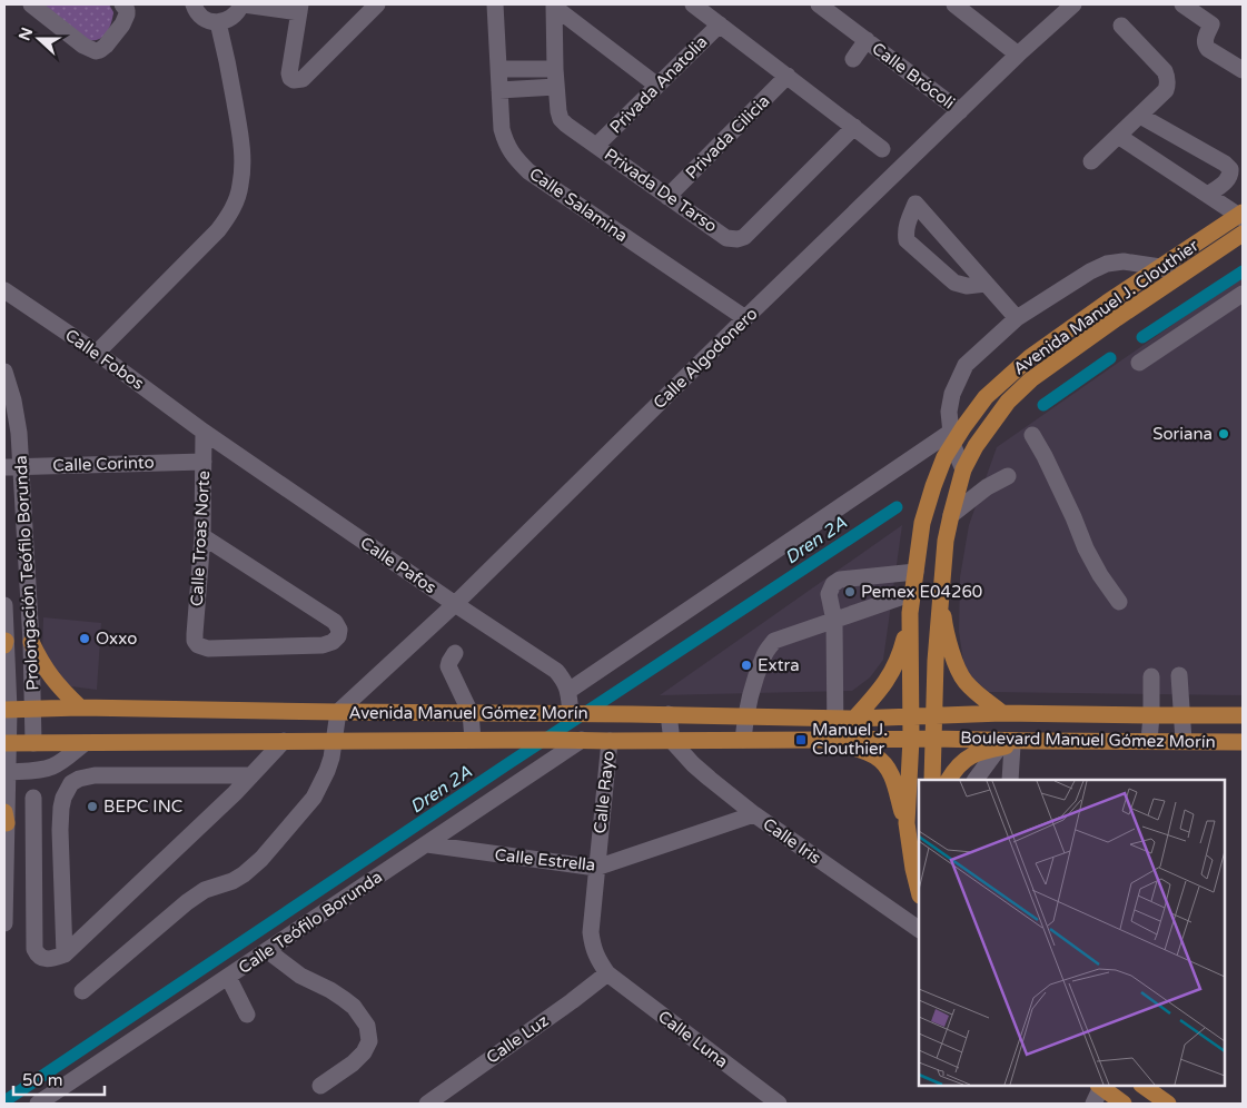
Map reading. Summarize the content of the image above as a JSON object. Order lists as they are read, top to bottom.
{
  "streets": {
    "main road": ["Avenida Manuel J. Clouthier", "Avenida Manuel Gómez Morín", "Boulevard Manuel Gómez Morín"],
    "street": [
      "Calle Brócoli",
      "Privada Anatolia",
      "Privada Cilicia",
      "Privada De Tarso",
      "Calle Salamina",
      "Calle Algodonero",
      "Calle Fobos",
      "Calle Corinto",
      "Calle Troas Norte",
      "Calle Pafos",
      "Prolongación Teófilo Borunda",
      "Calle Rayo",
      "Calle Iris",
      "Calle Estrella",
      "Calle Teófilo Borunda",
      "Calle Luz",
      "Calle Luna"
    ]
  },
  "crossings": [
    ["Calle Brócoli", "Calle Algodonero"],
    ["Privada Anatolia", "Privada De Tarso"],
    ["Privada Cilicia", "Privada De Tarso"],
    ["Calle Salamina", "Calle Algodonero"],
    ["Avenida Manuel J. Clouthier", "Avenida Manuel Gómez Morín"],
    ["Avenida Manuel J. Clouthier", "Boulevard Manuel Gómez Morín"],
    ["Calle Algodonero", "Calle Pafos"],
    ["Calle Algodonero", "Avenida Manuel Gómez Morín"],
    ["Calle Fobos", "Calle Troas Norte"],
    ["Calle Fobos", "Calle Pafos"],
    ["Calle Corinto", "Calle Troas Norte"],
    ["Calle Corinto", "Prolongación Teófilo Borunda"],
    ["Calle Troas Norte", "Calle Pafos"],
    ["Calle Pafos", "Avenida Manuel Gómez Morín"],
    ["Prolongación Teófilo Borunda", "Avenida Manuel Gómez Morín"],
    ["Avenida Manuel Gómez Morín", "Boulevard Manuel Gómez Morín"],
    ["Avenida Manuel Gómez Morín", "Calle Rayo"],
    ["Avenida Manuel Gómez Morín", "Calle Iris"],
    ["Avenida Manuel Gómez Morín", "Calle Teófilo Borunda"],
    ["Calle Rayo", "Calle Estrella"],
    ["Calle Rayo", "Calle Luz"],
    ["Calle Rayo", "Calle Luna"],
    ["Calle Iris", "Calle Estrella"],
    ["Calle Estrella", "Calle Teófilo Borunda"],
    ["Calle Luz", "Calle Luna"]
  ],
  "water": ["Dren 2A"],
  "places": {
    "other": [
      "Soriana",
      "Pemex E04260",
      "Oxxo",
      "Extra",
      "BEPC INC"
    ],
    "transit": ["Manuel J. Clouthier"]
  },
  "scale_bar": "50 m",
  "north": "left"
}
